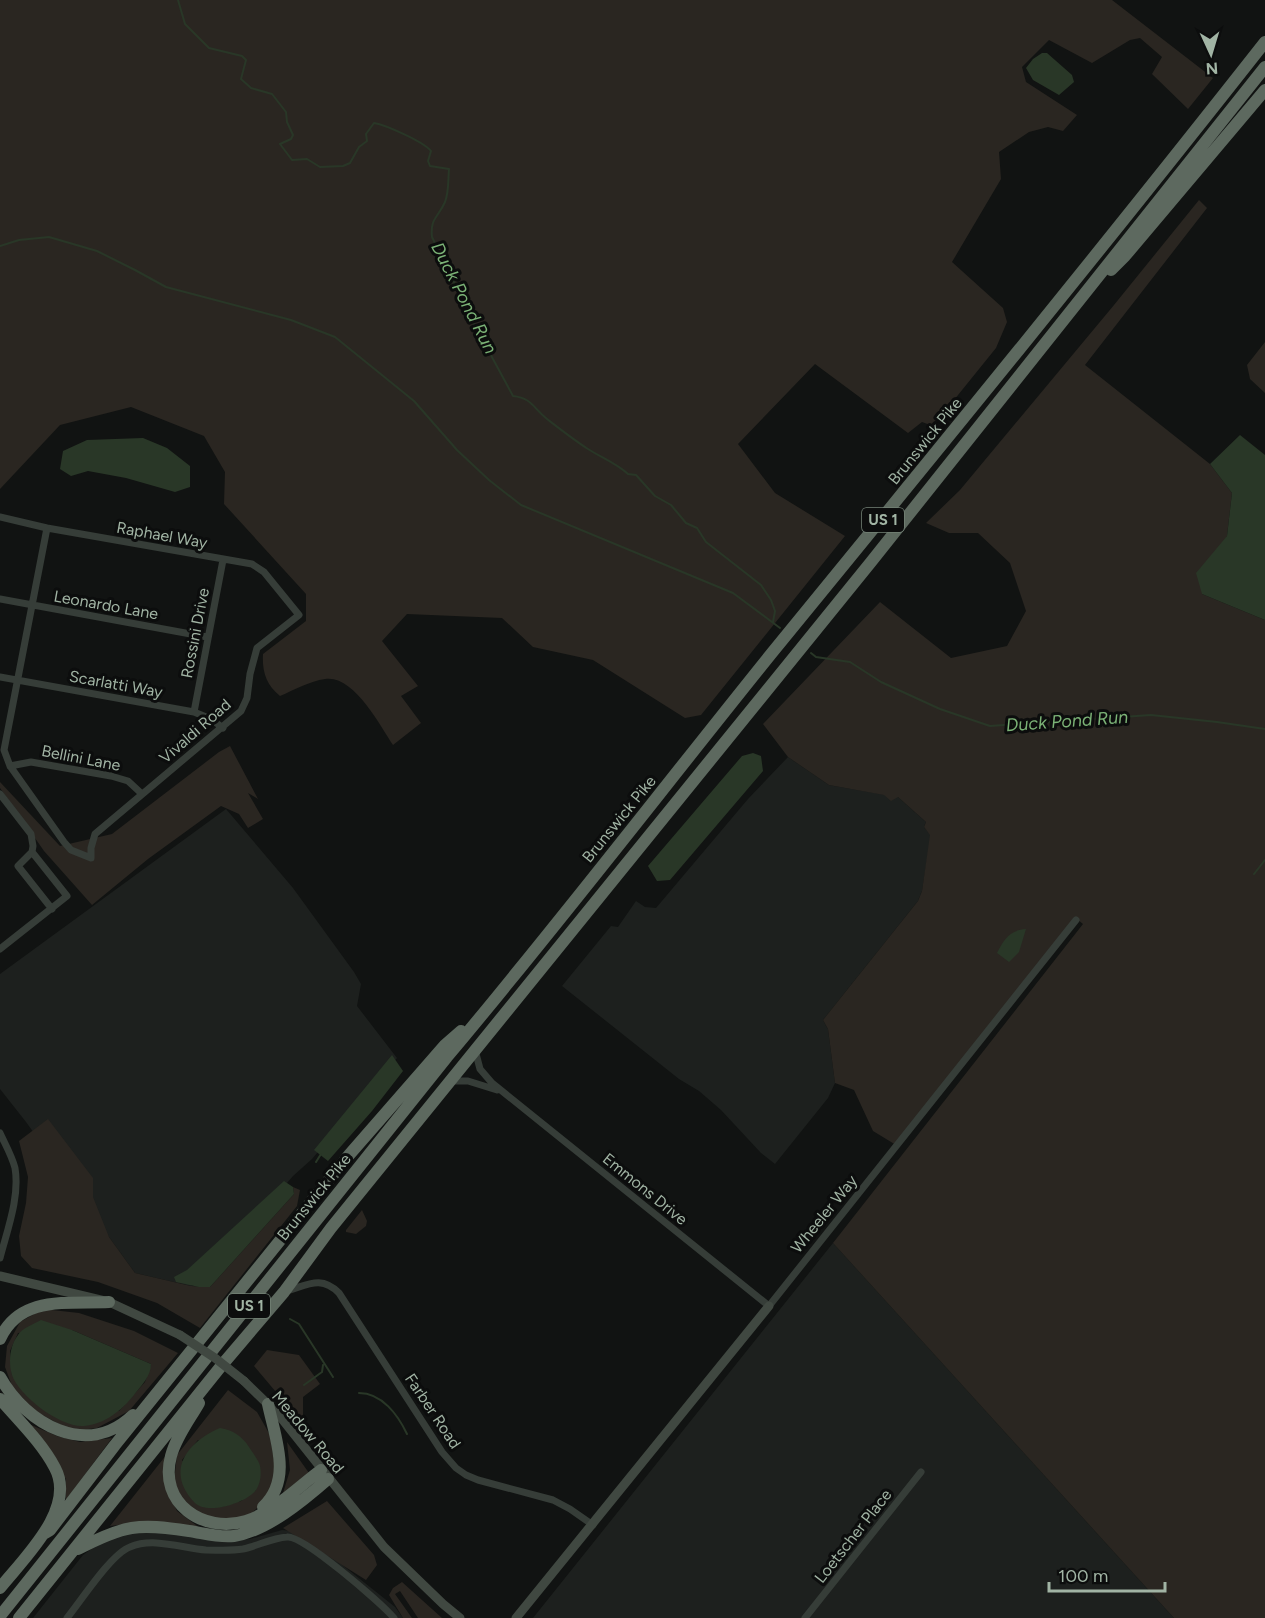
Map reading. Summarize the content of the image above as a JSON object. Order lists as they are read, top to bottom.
{
  "streets": {
    "highway": ["Brunswick Pike", "US 1"],
    "street": [
      "Raphael Way",
      "Leonardo Lane",
      "Rossini Drive",
      "Scarlatti Way",
      "Vivaldi Road",
      "Bellini Lane",
      "Emmons Drive",
      "Wheeler Way",
      "Farber Road",
      "Meadow Road",
      "Loetscher Place"
    ]
  },
  "crossings": [
    ["Brunswick Pike", "Emmons Drive"],
    ["Brunswick Pike", "Farber Road"],
    ["Raphael Way", "Rossini Drive"],
    ["Raphael Way", "Vivaldi Road"],
    ["Leonardo Lane", "Rossini Drive"],
    ["Rossini Drive", "Scarlatti Way"],
    ["Scarlatti Way", "Vivaldi Road"],
    ["Vivaldi Road", "Bellini Lane"],
    ["Emmons Drive", "Wheeler Way"],
    ["Wheeler Way", "Farber Road"]
  ],
  "water": ["Duck Pond Run"],
  "scale_bar": "100 m",
  "north": "bottom"
}
